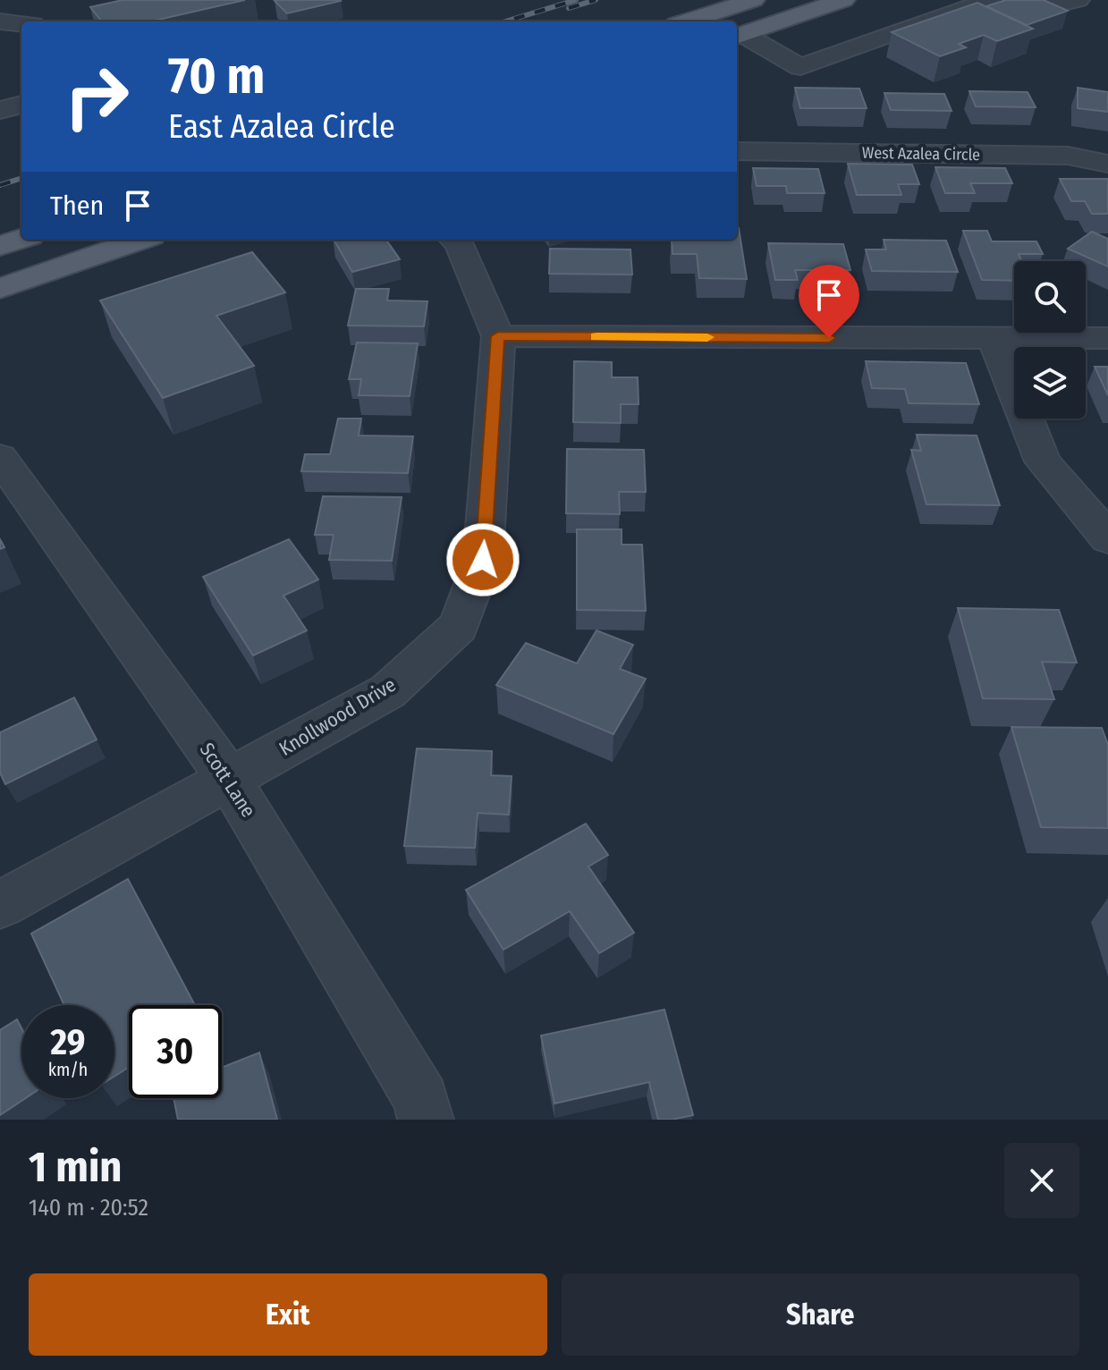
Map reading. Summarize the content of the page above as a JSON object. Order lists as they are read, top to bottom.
{
  "streets": {
    "street": ["West Azalea Circle", "Knollwood Drive", "Scott Lane"]
  },
  "crossings": [
    ["Knollwood Drive", "Scott Lane"]
  ],
  "page": {
    "turn": ["70 m", "East Azalea Circle"],
    "then": "Then",
    "speed": "29 km/h",
    "limit": "30",
    "heading": ["1 min", "140 m · 20:52"],
    "buttons": ["Exit", "Share"]
  }
}
